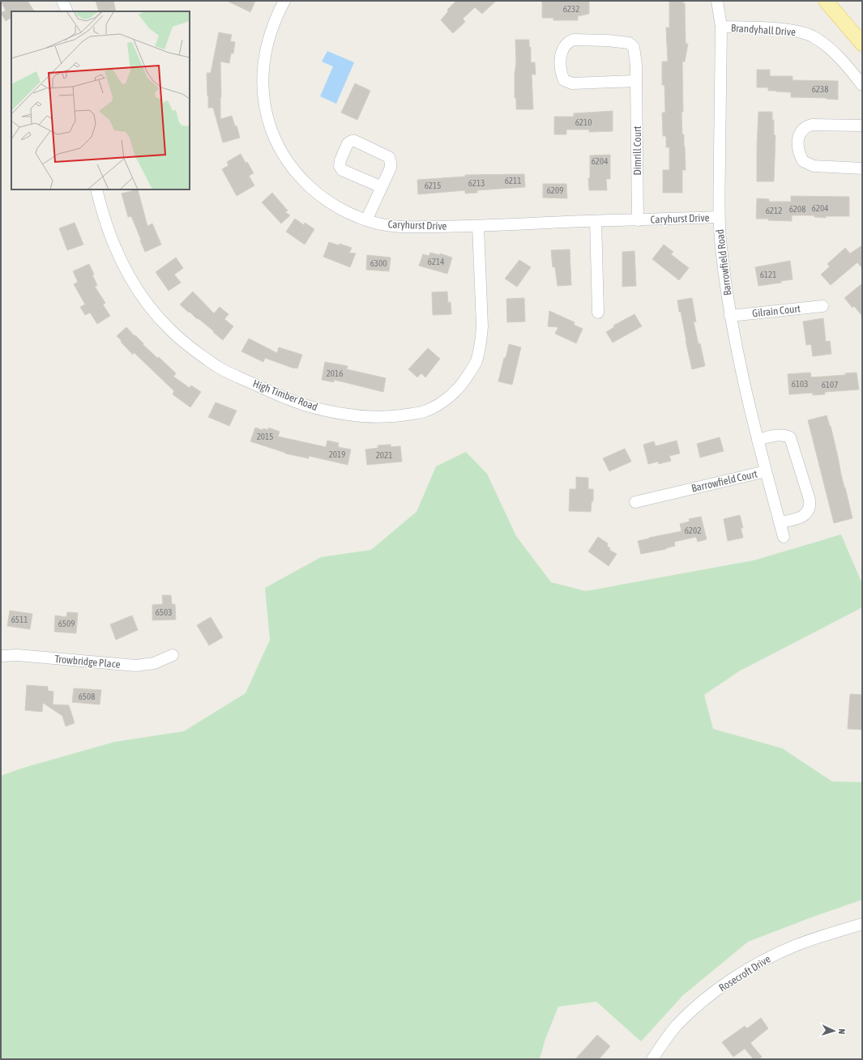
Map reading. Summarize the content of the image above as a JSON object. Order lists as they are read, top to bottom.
{
  "streets": {
    "street": [
      "Brandyhall Drive",
      "Dimrill Court",
      "Caryhurst Drive",
      "Barrowfield Road",
      "Gilrain Court",
      "High Timber Road",
      "Barrowfield Court",
      "Trowbridge Place",
      "Rosecroft Drive"
    ]
  },
  "crossings": [
    ["Brandyhall Drive", "Barrowfield Road"],
    ["Dimrill Court", "Caryhurst Drive"],
    ["Caryhurst Drive", "Barrowfield Road"],
    ["Caryhurst Drive", "High Timber Road"],
    ["Barrowfield Road", "Gilrain Court"],
    ["Barrowfield Road", "Barrowfield Court"]
  ],
  "house_numbers": [
    "6232",
    "6238",
    "6210",
    "6204",
    "6211",
    "6213",
    "6215",
    "6209",
    "6204",
    "6208",
    "6212",
    "6214",
    "6300",
    "6121",
    "2016",
    "6103",
    "6107",
    "2015",
    "2019",
    "2021",
    "6202",
    "6503",
    "6511",
    "6509",
    "6508"
  ],
  "north": "right"
}
